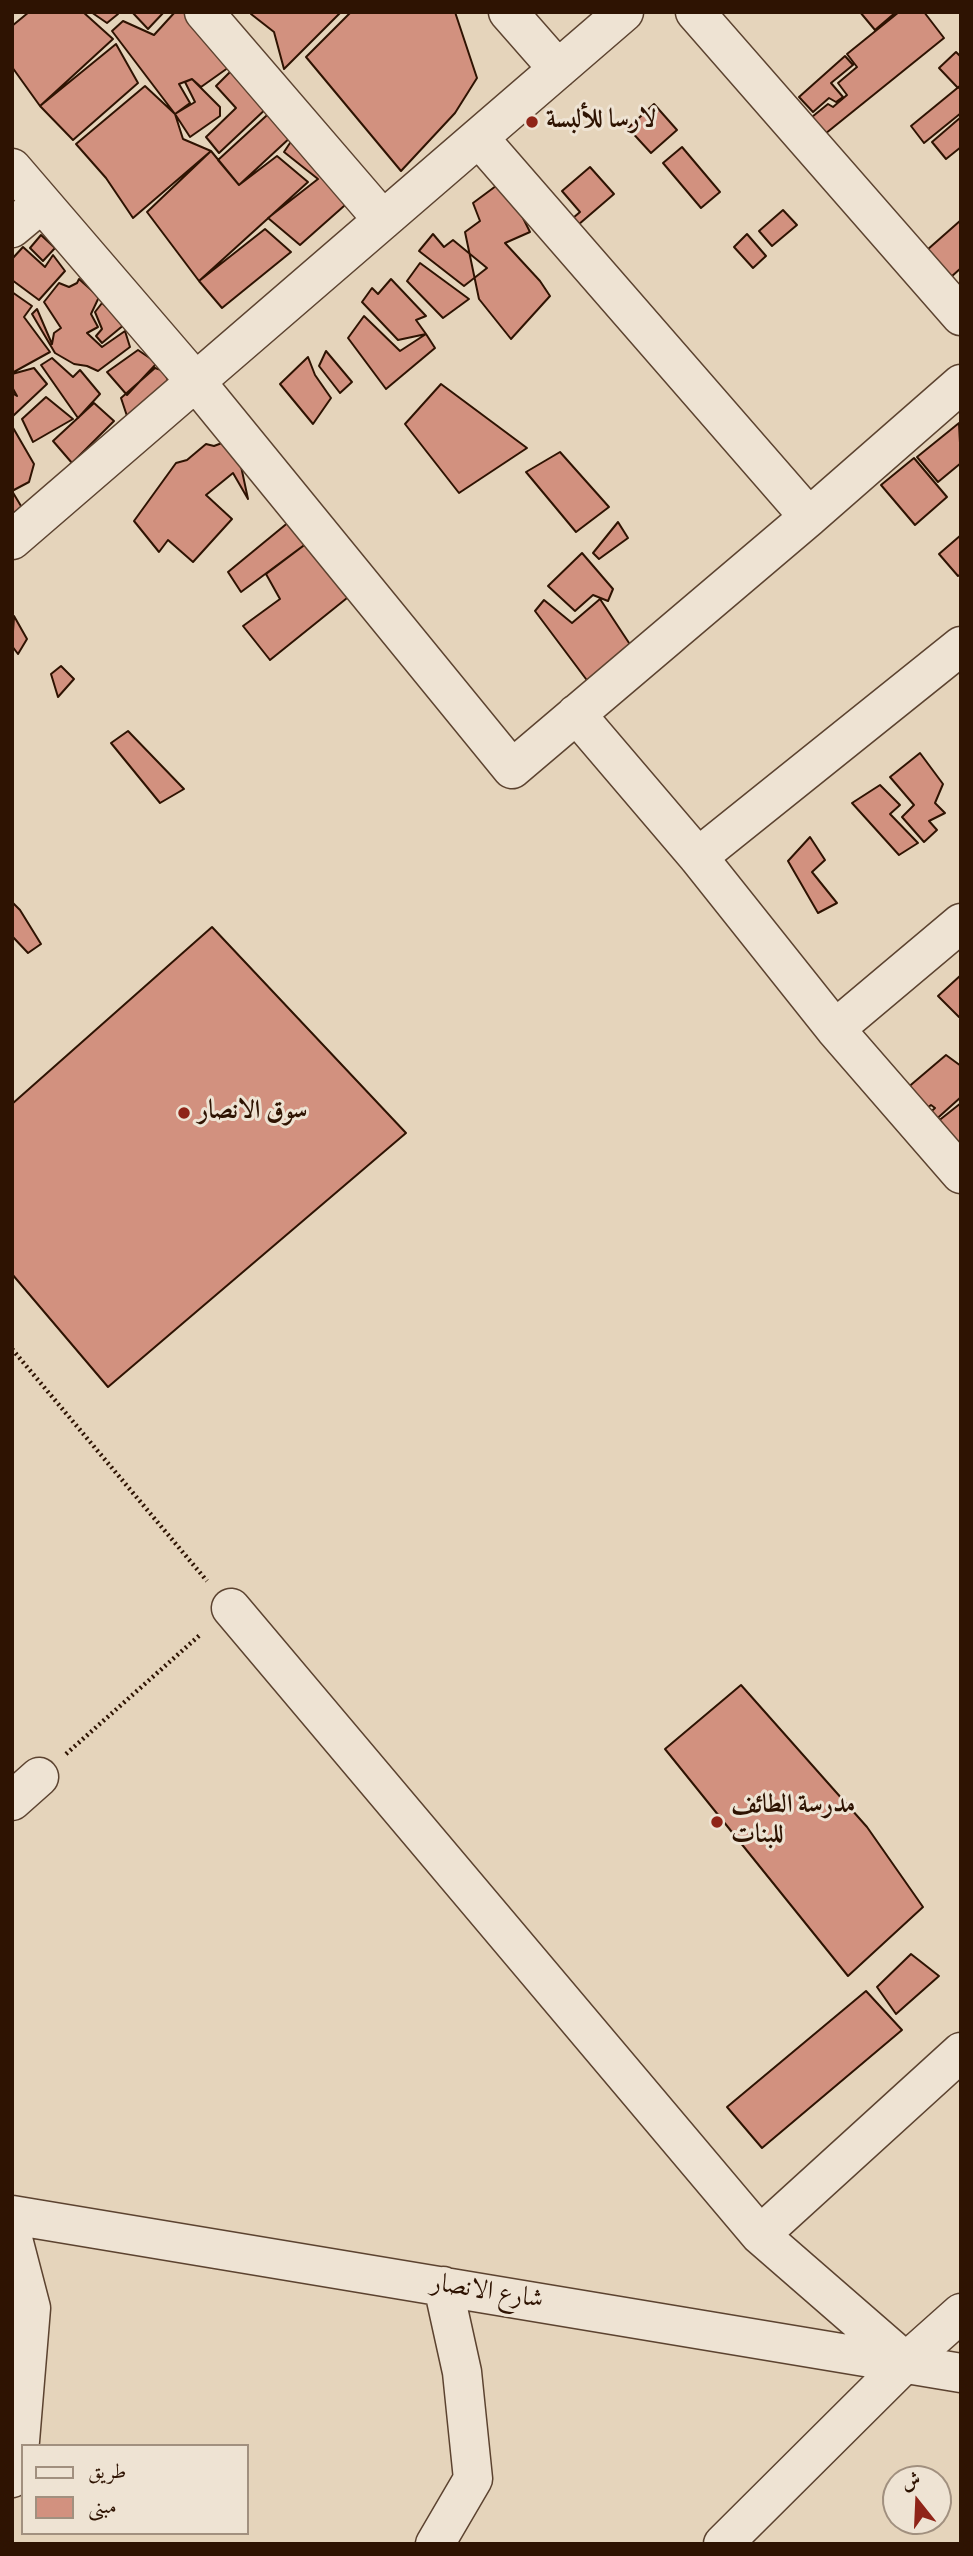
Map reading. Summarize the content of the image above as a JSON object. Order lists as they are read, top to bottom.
{
  "streets": {
    "street": ["شارع الانصار"]
  },
  "places": ["لارسا للألبسة", "سوق الانصار", "مدرسة الطائف للبنات"],
  "legend": ["طريق", "مبنى"],
  "north": "top"
}
